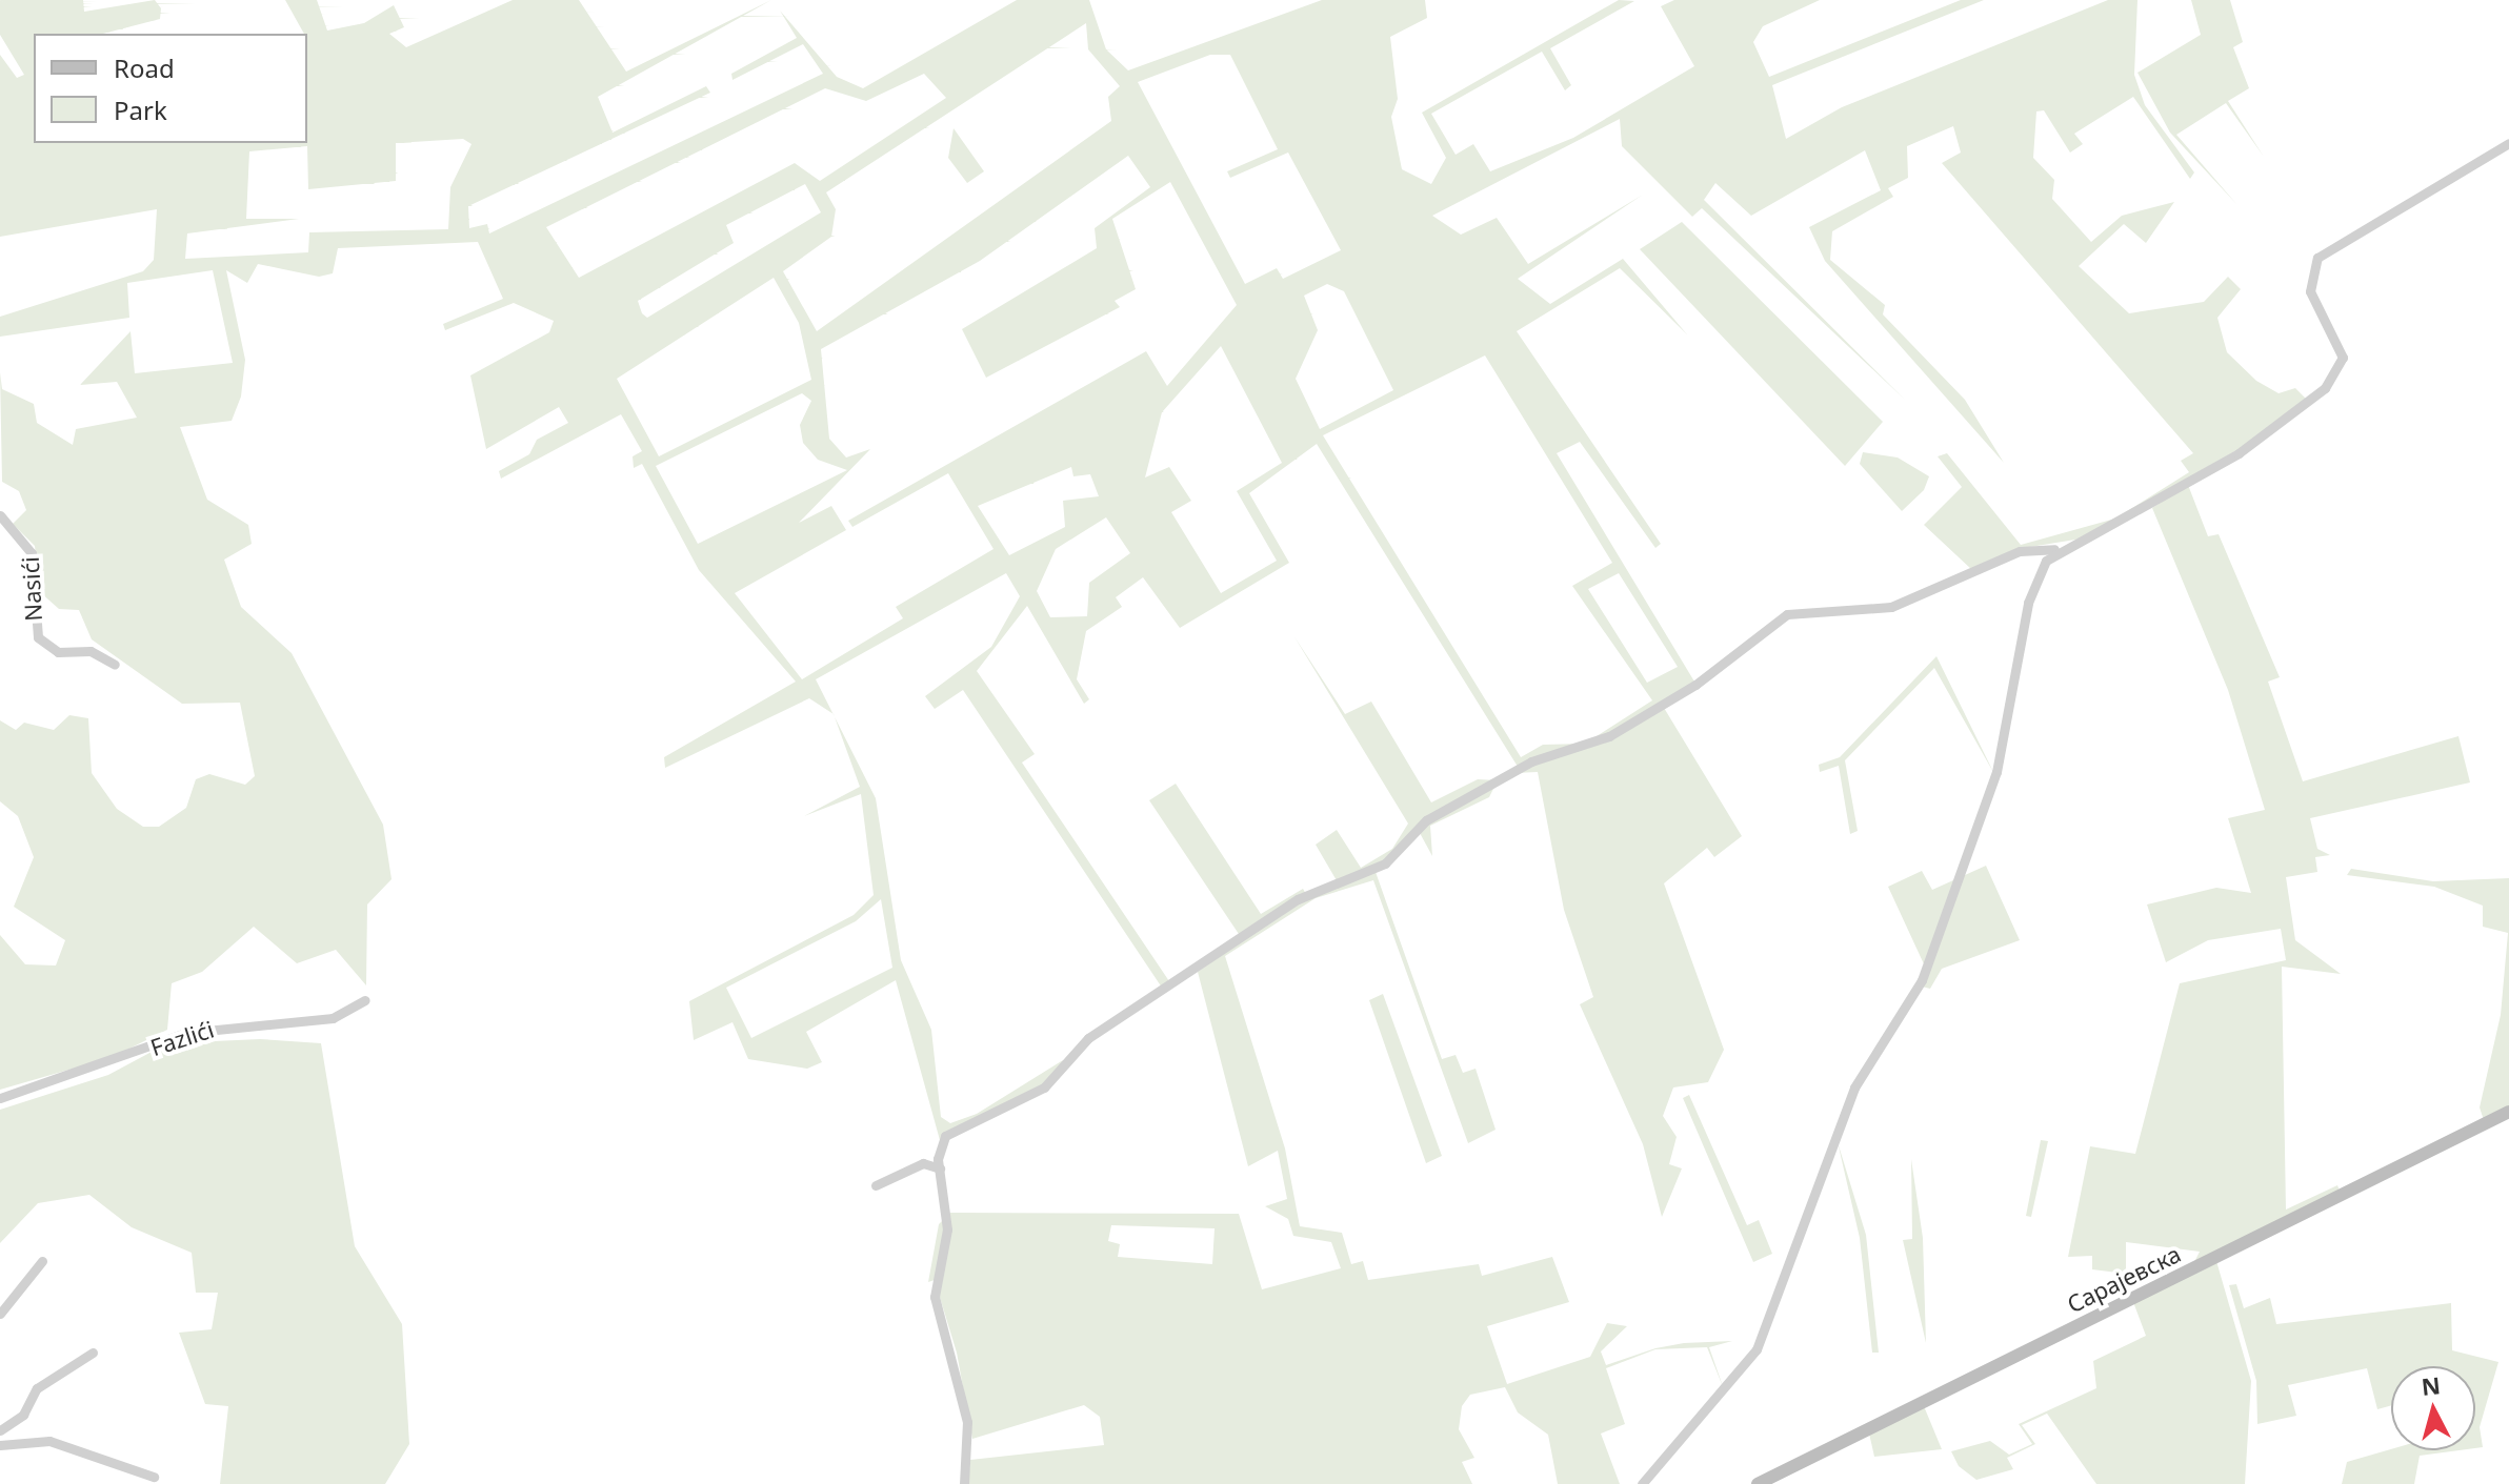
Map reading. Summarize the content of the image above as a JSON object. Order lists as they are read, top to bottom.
{
  "streets": {
    "main road": ["Сарајевска"],
    "street": ["Nasići", "Fazlići"]
  },
  "legend": ["Road", "Park"],
  "north": "top"
}
